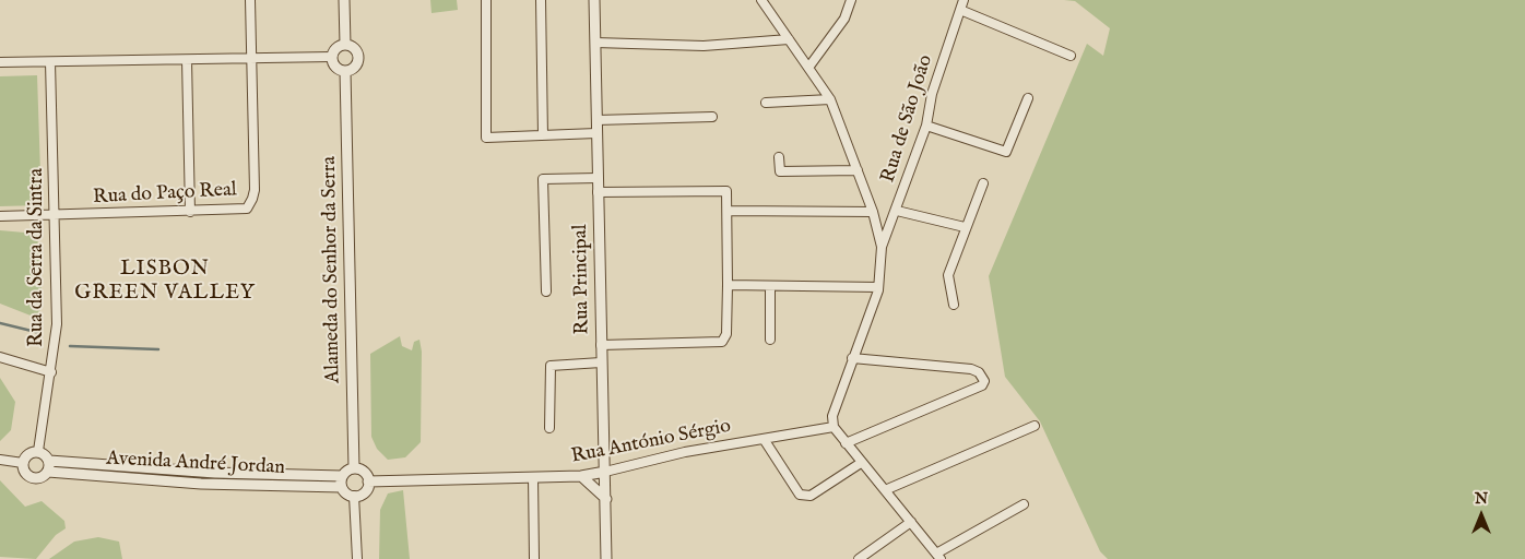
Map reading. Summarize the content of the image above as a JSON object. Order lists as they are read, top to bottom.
{
  "streets": {
    "street": [
      "Rua de São João",
      "Rua do Paço Real",
      "Rua da Serra da Sintra",
      "Alameda do Senhor da Serra",
      "Rua Principal",
      "Rua António Sérgio",
      "Avenida André Jordan"
    ]
  },
  "crossings": [
    ["Rua do Paço Real", "Rua da Serra da Sintra"],
    ["Rua da Serra da Sintra", "Avenida André Jordan"],
    ["Alameda do Senhor da Serra", "Rua António Sérgio"],
    ["Alameda do Senhor da Serra", "Avenida André Jordan"],
    ["Rua Principal", "Rua António Sérgio"],
    ["Rua António Sérgio", "Avenida André Jordan"]
  ],
  "districts": ["LISBON GREEN VALLEY"],
  "north": "top"
}
